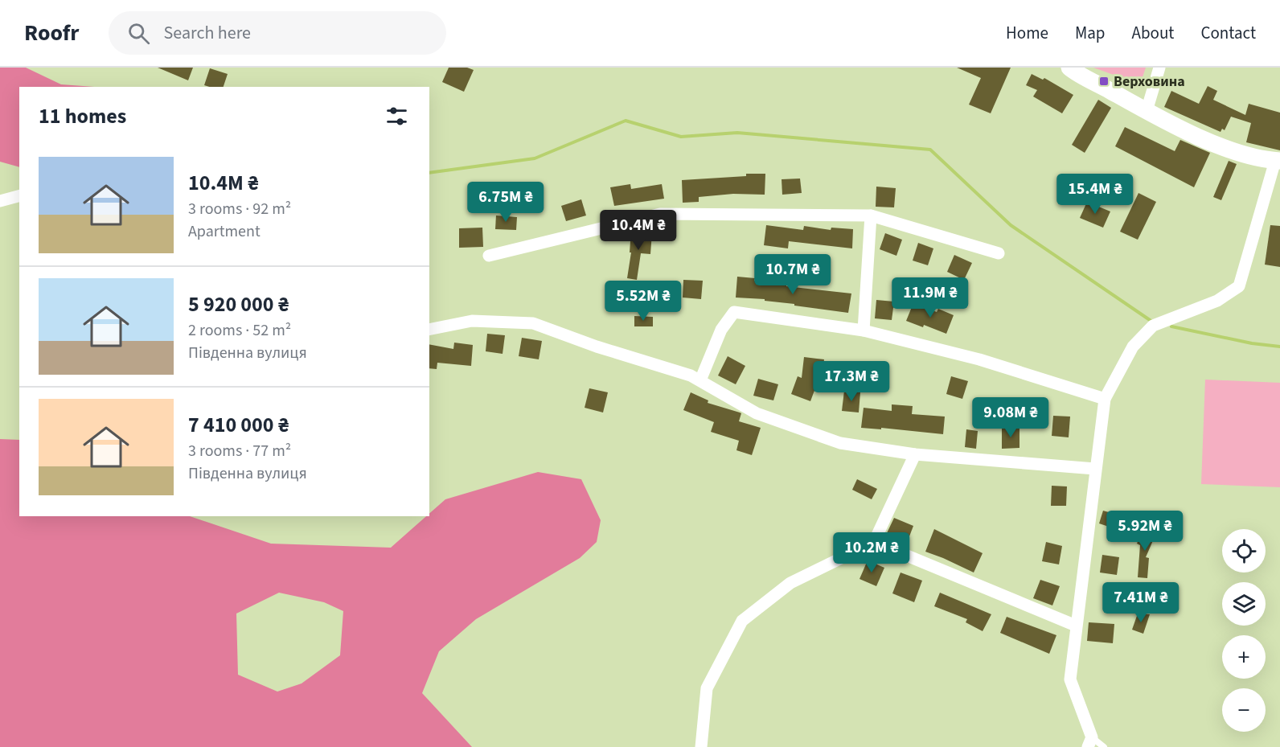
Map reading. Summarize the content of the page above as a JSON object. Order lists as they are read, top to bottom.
{
  "places": {
    "transit": ["Верховина"]
  },
  "page": {
    "header": "Roofr",
    "search": "Search here",
    "nav": [
      "Home",
      "Map",
      "About",
      "Contact"
    ],
    "heading": "11 homes",
    "list": [
      {
        "name": "10.4M ₴",
        "note": "3 rooms · 92 m² · Apartment"
      },
      {
        "name": "5 920 000 ₴",
        "note": "2 rooms · 52 m² · Південна вулиця"
      },
      {
        "name": "7 410 000 ₴",
        "note": "3 rooms · 77 m² · Південна вулиця"
      }
    ],
    "price": [
      "15.4M ₴",
      "6.75M ₴",
      "10.4M ₴",
      "10.7M ₴",
      "11.9M ₴",
      "5.52M ₴",
      "17.3M ₴",
      "9.08M ₴",
      "5.92M ₴",
      "10.2M ₴",
      "7.41M ₴"
    ],
    "map_buttons": ["+", "−"]
  }
}
